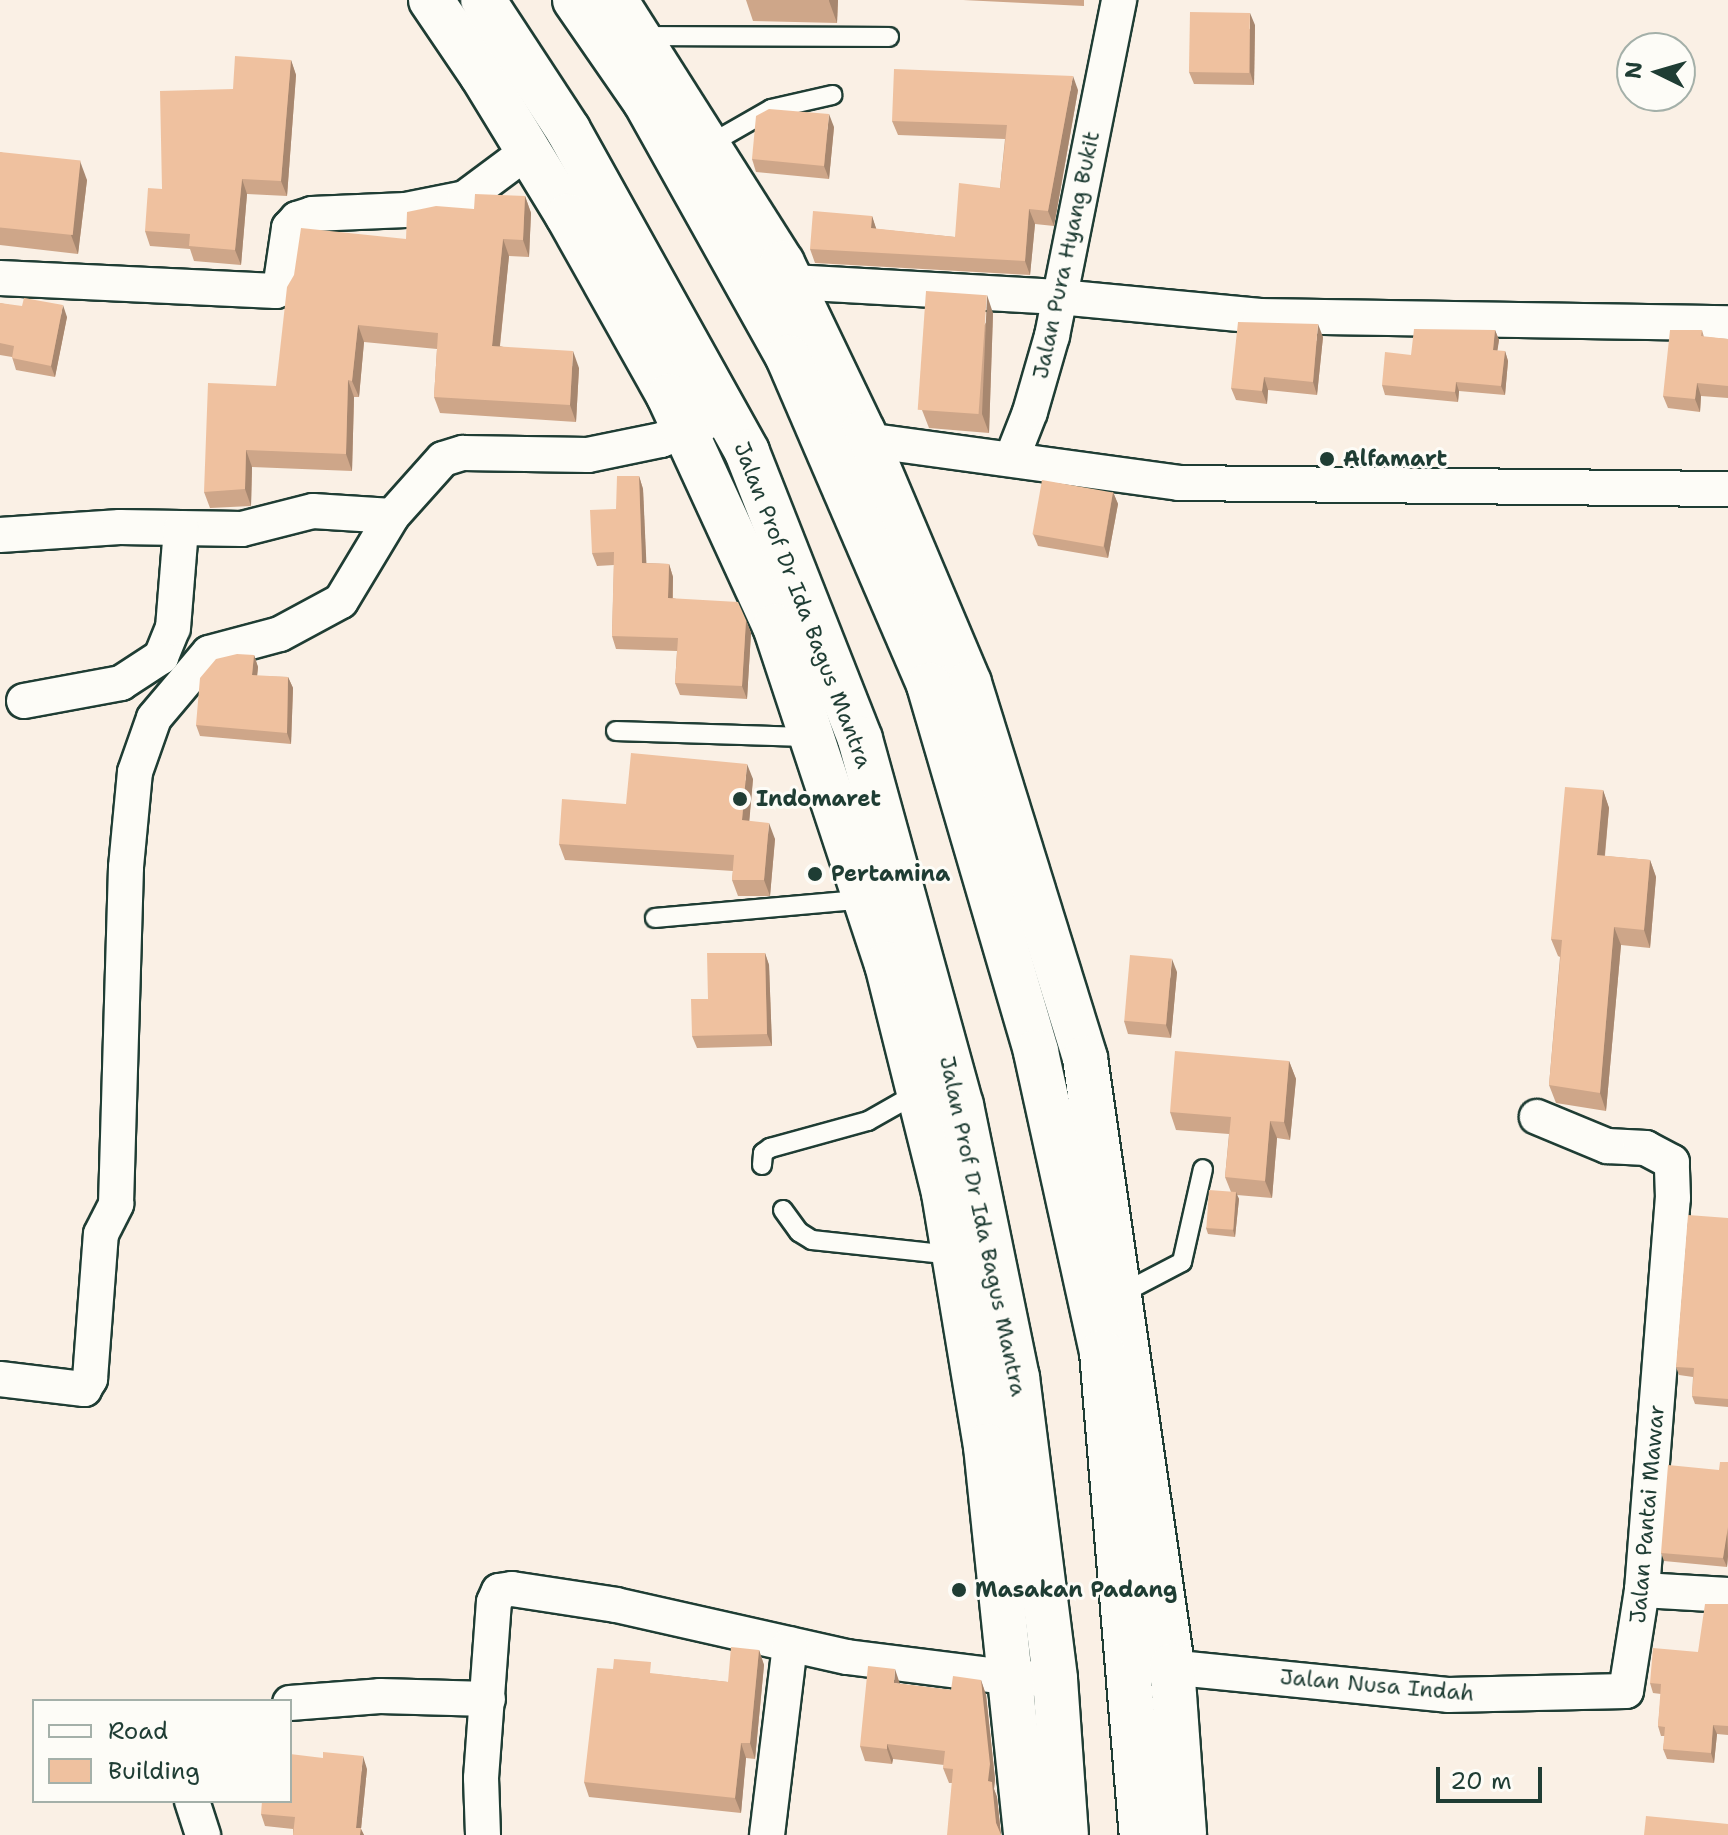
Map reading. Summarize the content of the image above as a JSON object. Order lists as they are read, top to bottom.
{
  "streets": {
    "main road": ["Jalan Prof Dr Ida Bagus Mantra"],
    "street": ["Jalan Pura Hyang Bukit", "Jalan Pantai Mawar", "Jalan Nusa Indah"]
  },
  "crossings": [
    ["Jalan Pantai Mawar", "Jalan Nusa Indah"]
  ],
  "places": [
    "Alfamart",
    "Indomaret",
    "Pertamina",
    "Masakan Padang"
  ],
  "legend": ["Road", "Building"],
  "scale_bar": "20 m",
  "north": "left"
}
